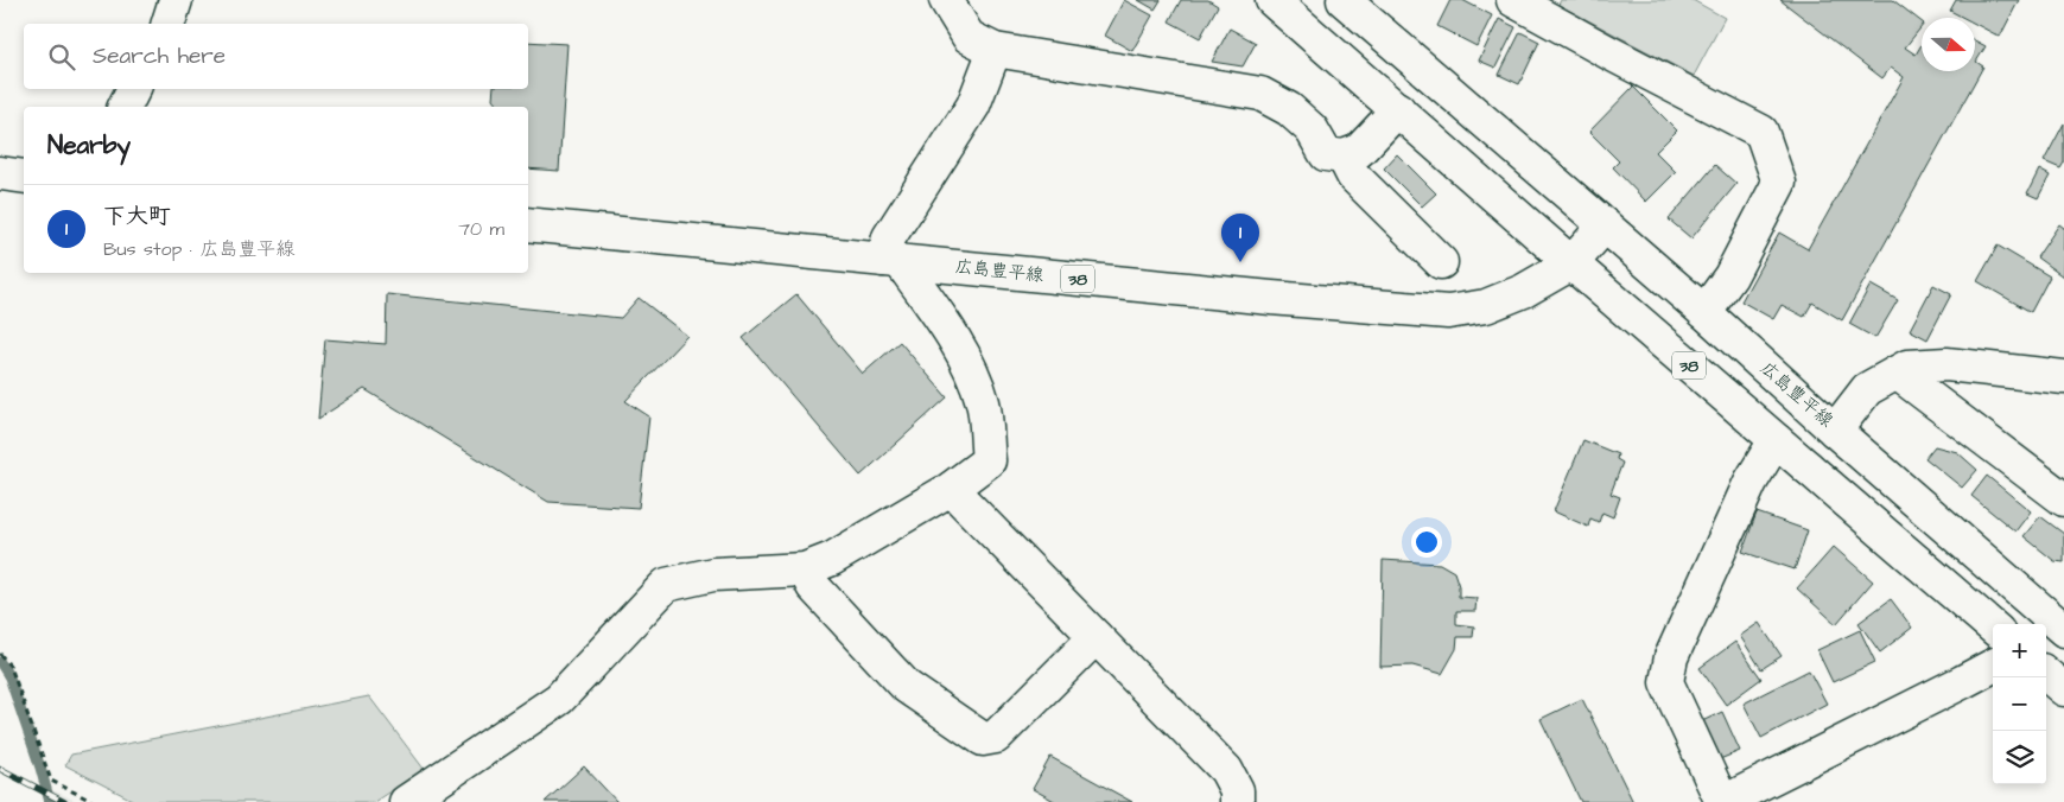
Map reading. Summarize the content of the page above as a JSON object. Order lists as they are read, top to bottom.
{
  "streets": {
    "street": ["広島豊平線", "38"]
  },
  "crossings": [
    ["広島豊平線", "38"]
  ],
  "north": "right",
  "page": {
    "search": "Search here",
    "heading": "Nearby",
    "list": [
      {
        "mark": "1",
        "name": "下大町",
        "note": "Bus stop · 広島豊平線",
        "value": "70 m"
      }
    ],
    "pins": "1",
    "map_buttons": ["+", "−"]
  }
}
